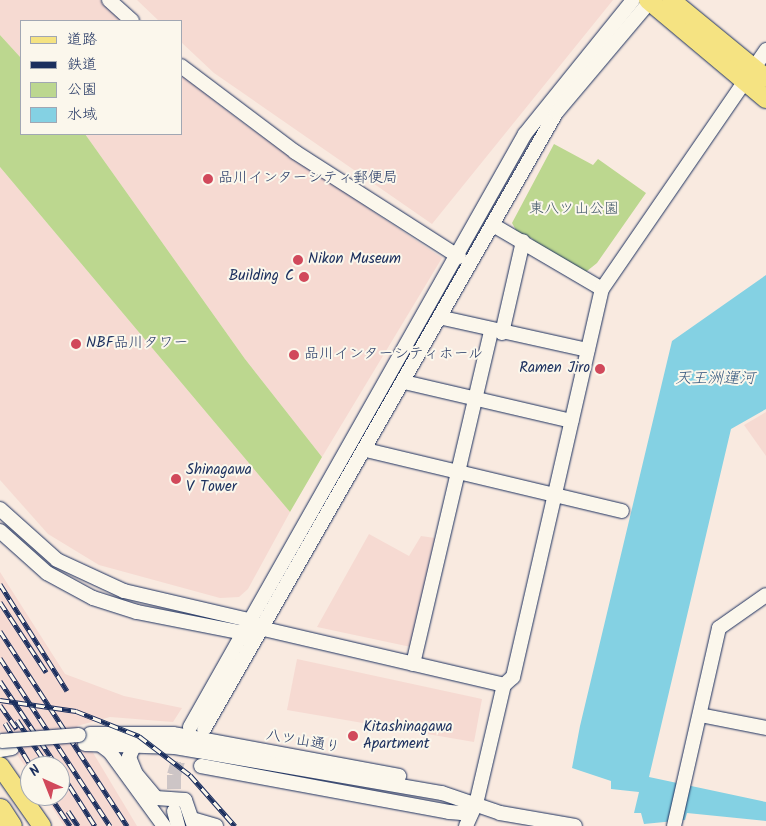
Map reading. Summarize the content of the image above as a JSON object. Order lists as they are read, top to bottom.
{
  "streets": {
    "street": ["八ツ山通り"]
  },
  "water": ["天王洲運河"],
  "parks": ["東八ツ山公園"],
  "places": [
    "品川インターシティ郵便局",
    "Nikon Museum",
    "Building C",
    "NBF品川タワー",
    "品川インターシティホール",
    "Ramen Jiro",
    "Shinagawa V Tower",
    "Kitashinagawa Apartment"
  ],
  "legend": [
    "道路",
    "鉄道",
    "公園",
    "水域"
  ],
  "north": "top left"
}
